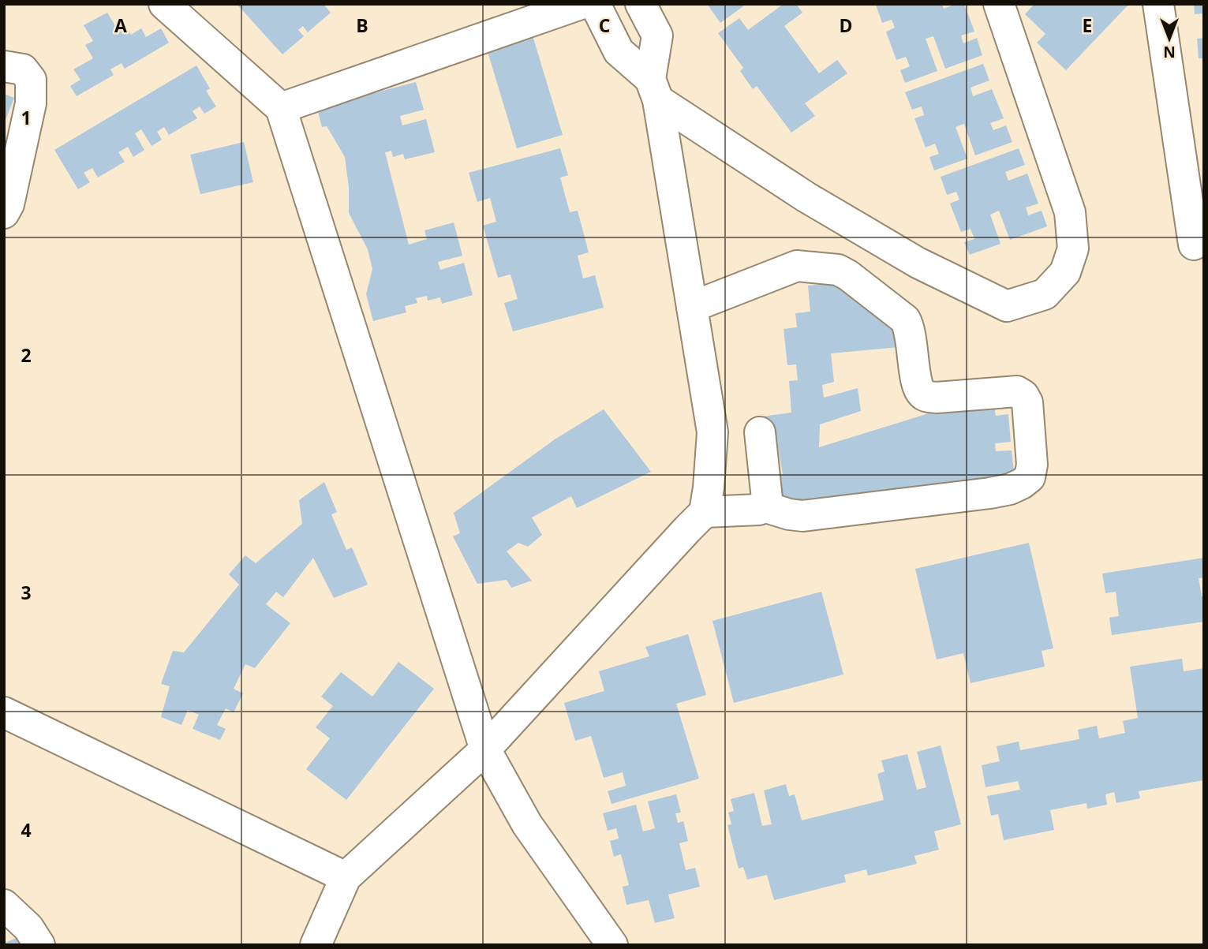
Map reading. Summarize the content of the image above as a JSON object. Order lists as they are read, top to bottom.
{
  "north": "bottom",
  "grid": {
    "columns": [
      "A",
      "B",
      "C",
      "D",
      "E"
    ],
    "rows": [
      "1",
      "2",
      "3",
      "4"
    ]
  }
}
